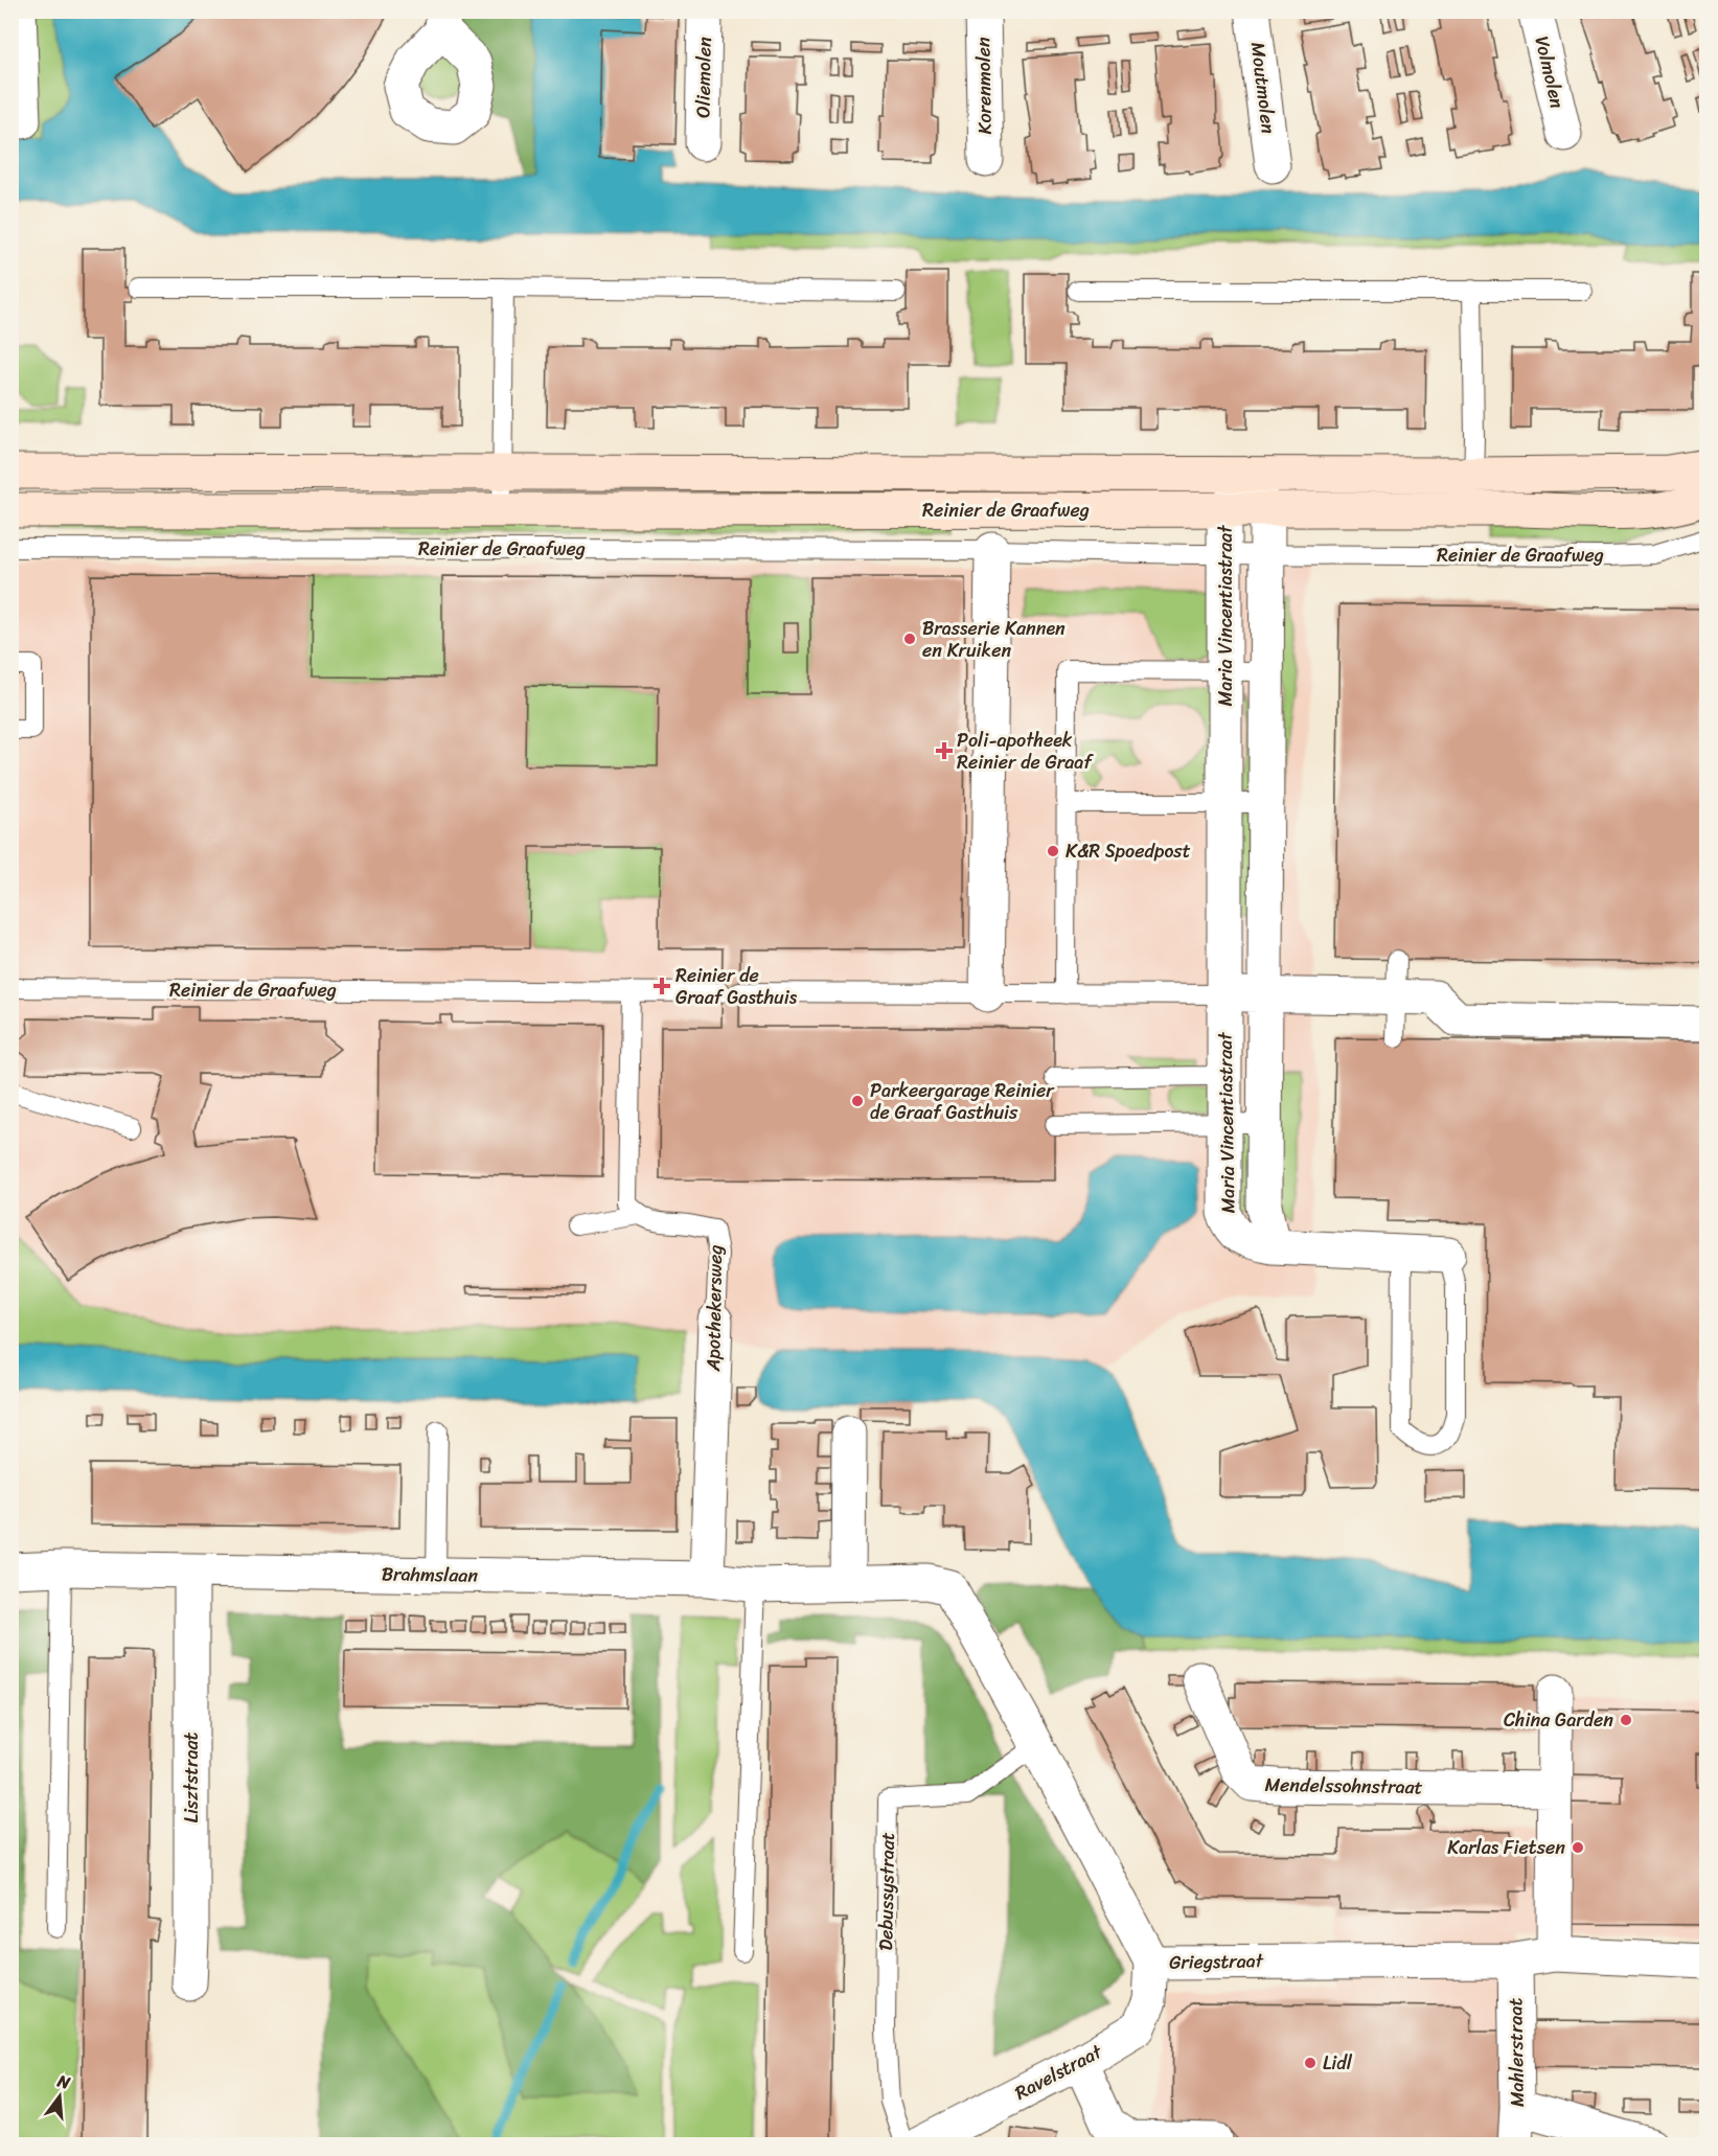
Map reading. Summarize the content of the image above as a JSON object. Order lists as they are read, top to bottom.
{
  "streets": {
    "main road": ["Reinier de Graafweg"],
    "street": [
      "Volmolen",
      "Oliemolen",
      "Korenmolen",
      "Moutmolen",
      "Maria Vincentiastraat",
      "Apothekersweg",
      "Brahmslaan",
      "Lisztstraat",
      "Mendelssohnstraat",
      "Griegstraat",
      "Mahlerstraat",
      "Ravelstraat"
    ],
    "lane": ["Debussystraat"]
  },
  "crossings": [
    ["Reinier de Graafweg", "Maria Vincentiastraat"],
    ["Apothekersweg", "Brahmslaan"],
    ["Brahmslaan", "Lisztstraat"],
    ["Brahmslaan", "Griegstraat"],
    ["Debussystraat", "Griegstraat"],
    ["Griegstraat", "Mahlerstraat"],
    ["Griegstraat", "Ravelstraat"]
  ],
  "places": {
    "other": [
      "Brasserie Kannen en Kruiken",
      "K&R Spoedpost",
      "Parkeergarage Reinier de Graaf Gasthuis",
      "China Garden",
      "Karlas Fietsen",
      "Lidl"
    ],
    "health": ["Poli-apotheek Reinier de Graaf", "Reinier de Graaf Gasthuis"]
  },
  "north": "top"
}
